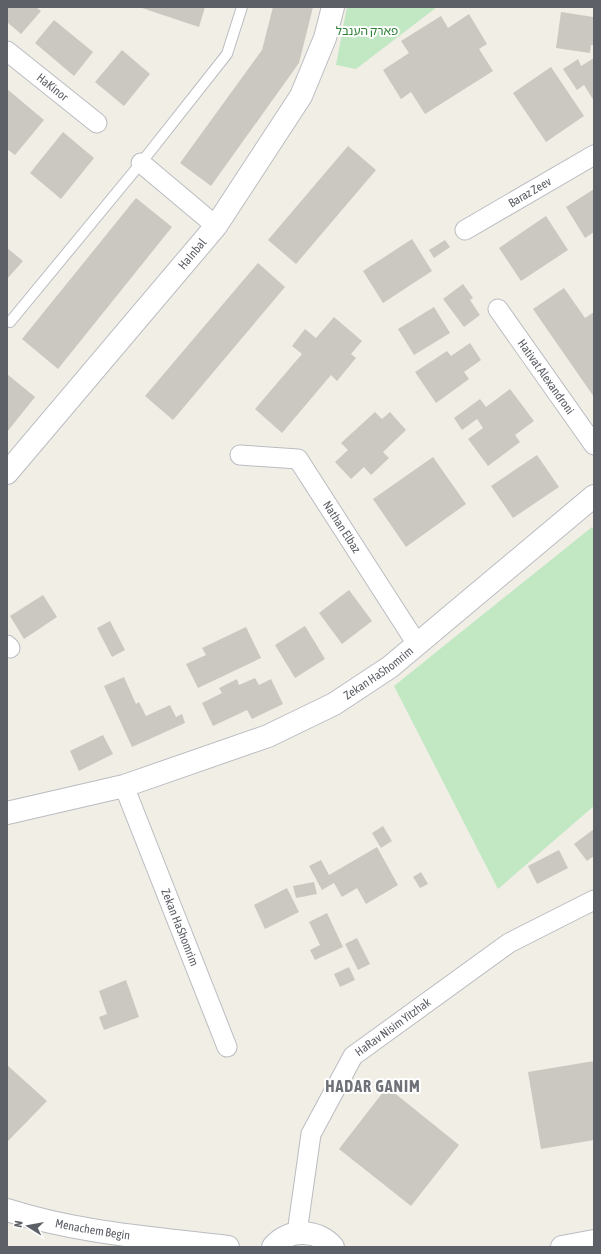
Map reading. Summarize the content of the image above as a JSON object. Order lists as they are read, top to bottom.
{
  "streets": {
    "street": [
      "HaKinor",
      "Baraz Zeev",
      "HaInbal",
      "Hativat Alexandroni",
      "Nathan Elbaz",
      "Zekan HaShomrim",
      "HaRav Nisim Yitzhak",
      "Menachem Begin"
    ]
  },
  "crossings": [
    ["Nathan Elbaz", "Zekan HaShomrim"]
  ],
  "districts": ["HADAR GANIM"],
  "parks": ["פארק הענבל"],
  "north": "left"
}
